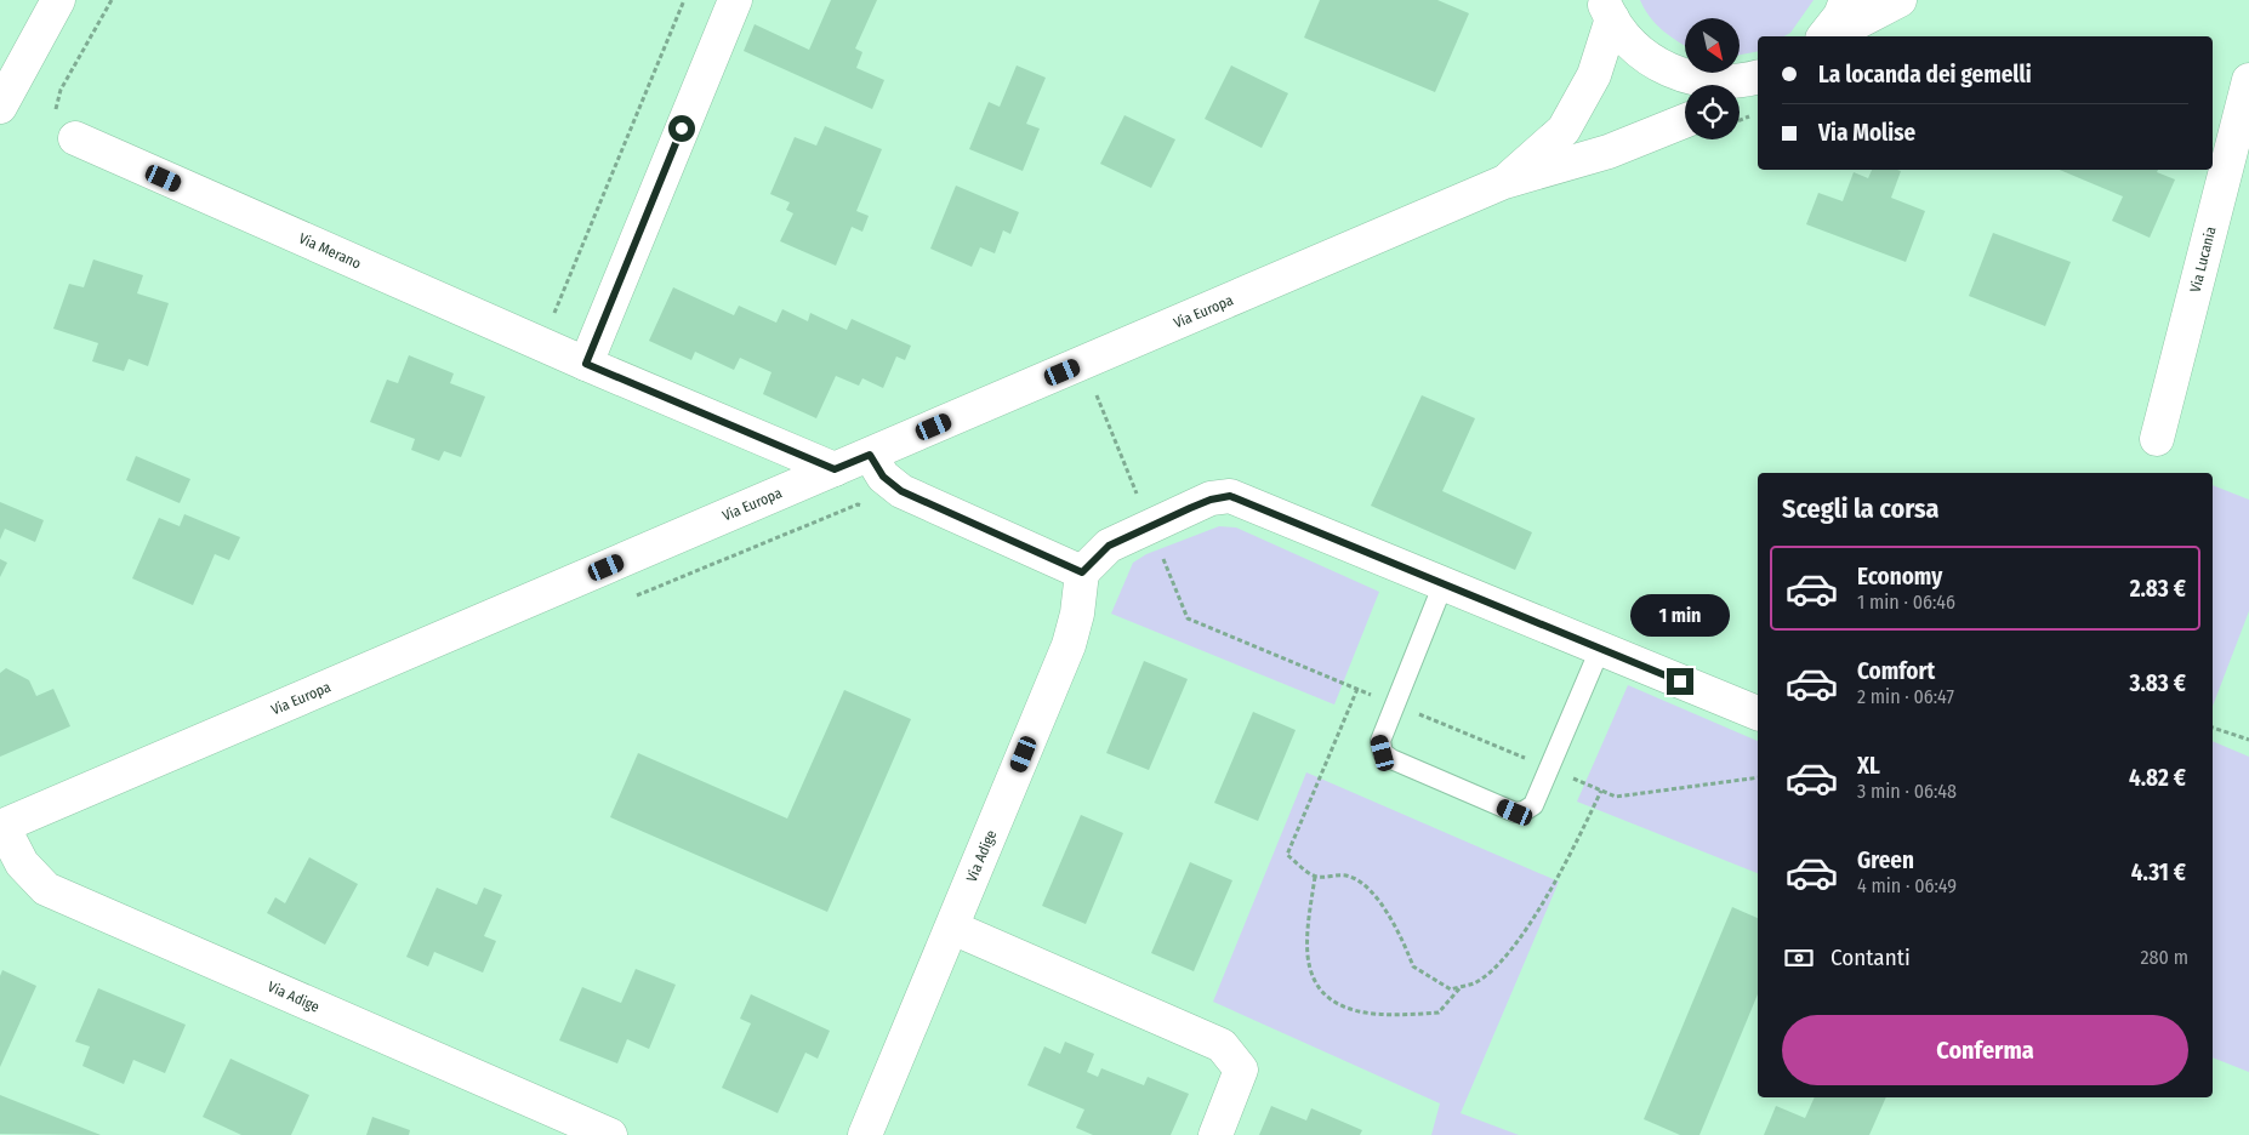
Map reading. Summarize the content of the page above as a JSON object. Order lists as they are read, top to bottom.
{
  "streets": {
    "street": [
      "Via Merano",
      "Via Lucania",
      "Via Europa",
      "Via Adige"
    ]
  },
  "crossings": [
    ["Via Merano", "Via Europa"],
    ["Via Europa", "Via Adige"]
  ],
  "north": "bottom right",
  "page": {
    "banner": ["La locanda dei gemelli", "Via Molise"],
    "heading": "Scegli la corsa",
    "list": [
      {
        "name": "Economy",
        "note": "1 min · 06:46",
        "value": "2.83 €"
      },
      {
        "name": "Comfort",
        "note": "2 min · 06:47",
        "value": "3.83 €"
      },
      {
        "name": "XL",
        "note": "3 min · 06:48",
        "value": "4.82 €"
      },
      {
        "name": "Green",
        "note": "4 min · 06:49",
        "value": "4.31 €"
      }
    ],
    "bubble": "1 min",
    "pay": ["Contanti", "280 m"],
    "buttons": "Conferma"
  }
}
